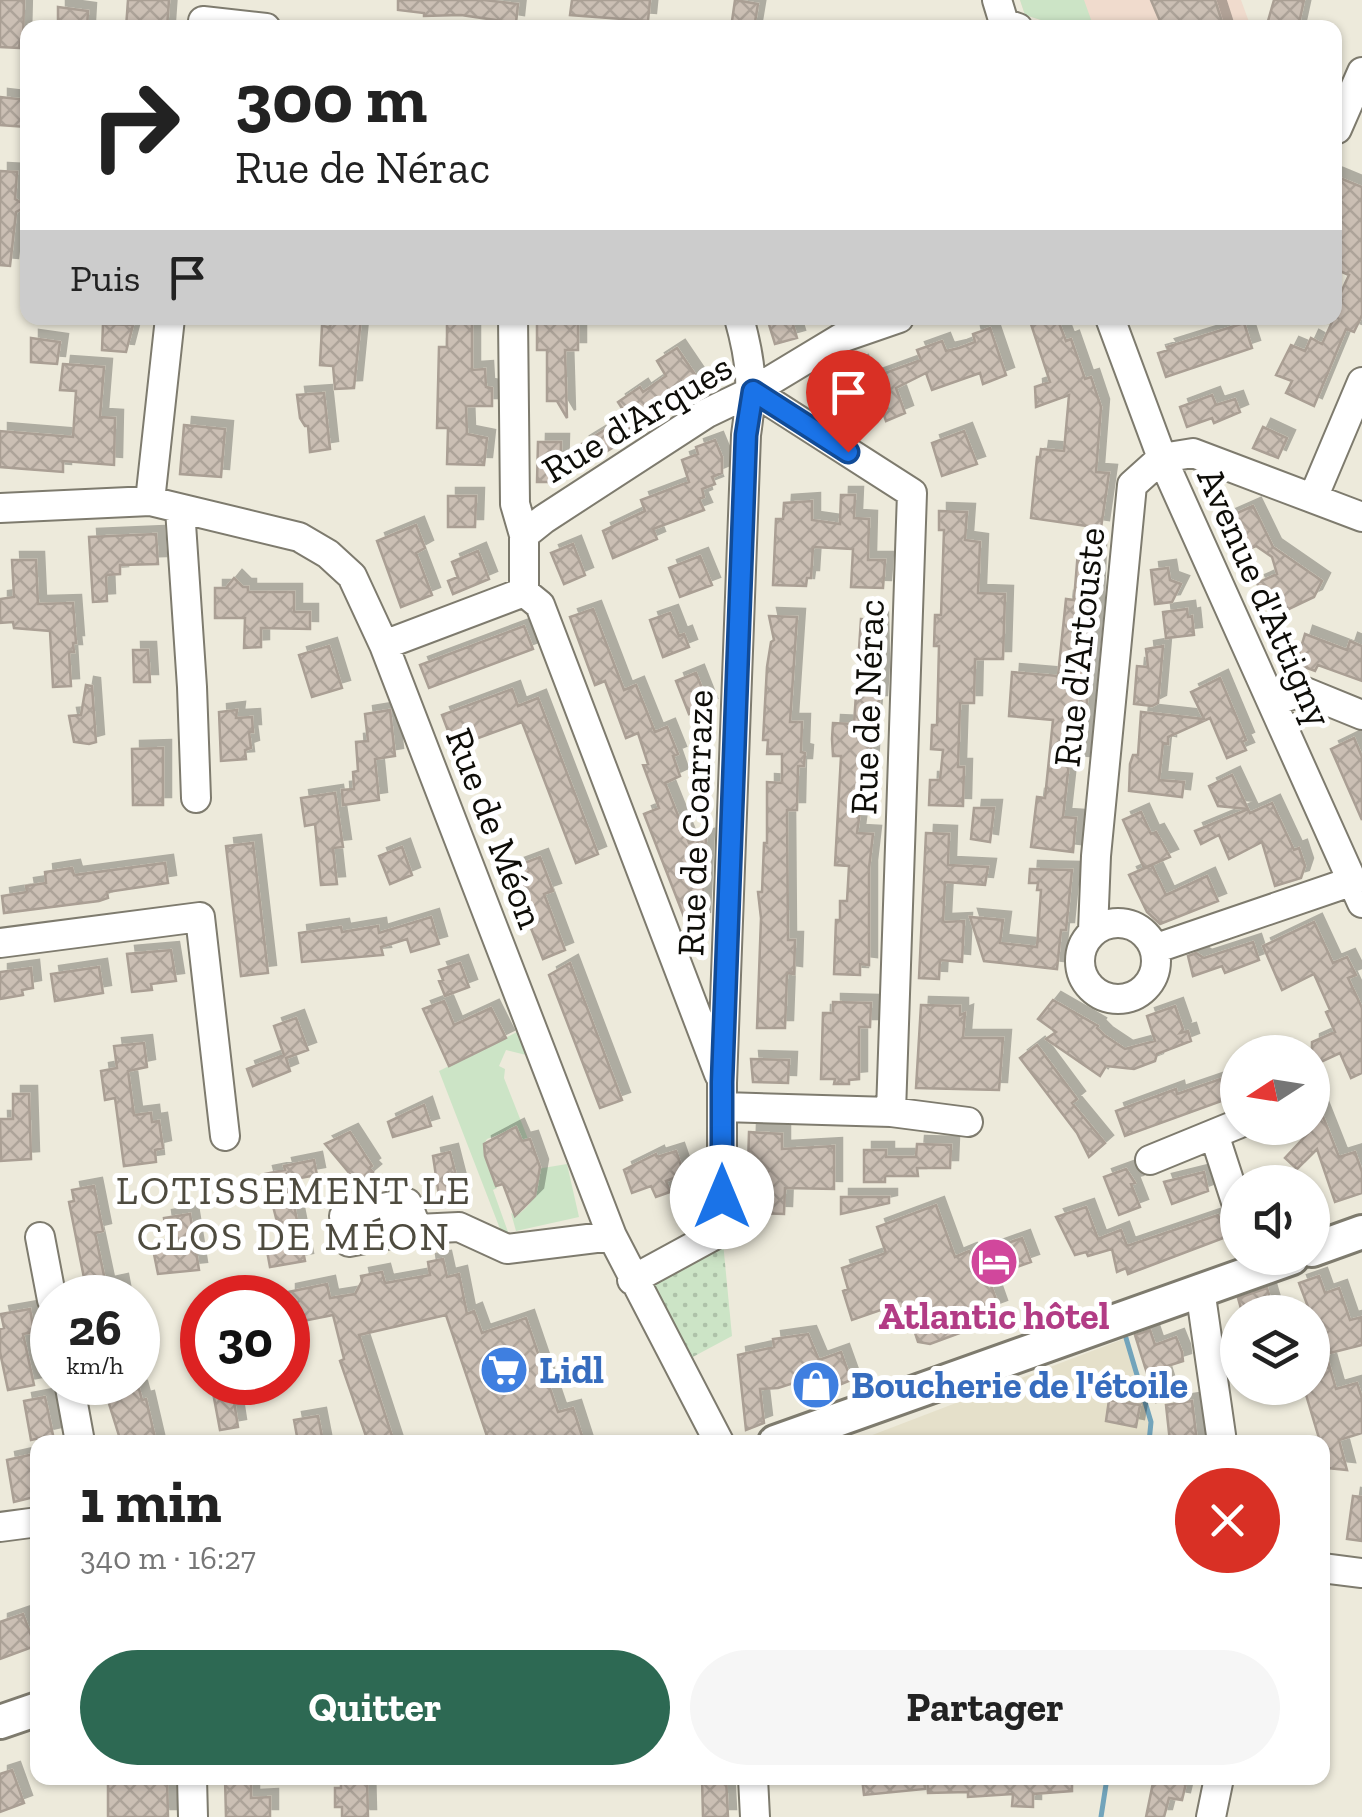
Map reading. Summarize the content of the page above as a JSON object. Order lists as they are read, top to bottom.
{
  "streets": {
    "street": [
      "Rue d'Arques",
      "Avenue d'Attigny",
      "Rue d'Artouste",
      "Rue de Nérac",
      "Rue de Coarraze",
      "Rue de Méon"
    ]
  },
  "crossings": [
    ["Rue d'Arques", "Rue de Nérac"],
    ["Rue d'Arques", "Rue de Coarraze"],
    ["Avenue d'Attigny", "Rue d'Artouste"],
    ["Rue de Nérac", "Rue de Coarraze"],
    ["Rue de Coarraze", "Rue de Méon"]
  ],
  "districts": ["LOTISSEMENT LE CLOS DE MÉON"],
  "places": {
    "hotel": ["Atlantic hôtel"],
    "supermarket": ["Lidl"],
    "shop": ["Boucherie de l'étoile"]
  },
  "north": "left",
  "page": {
    "turn": ["300 m", "Rue de Nérac"],
    "then": "Puis",
    "speed": "26 km/h",
    "limit": "30",
    "heading": ["1 min", "340 m · 16:27"],
    "buttons": ["Quitter", "Partager"]
  }
}
